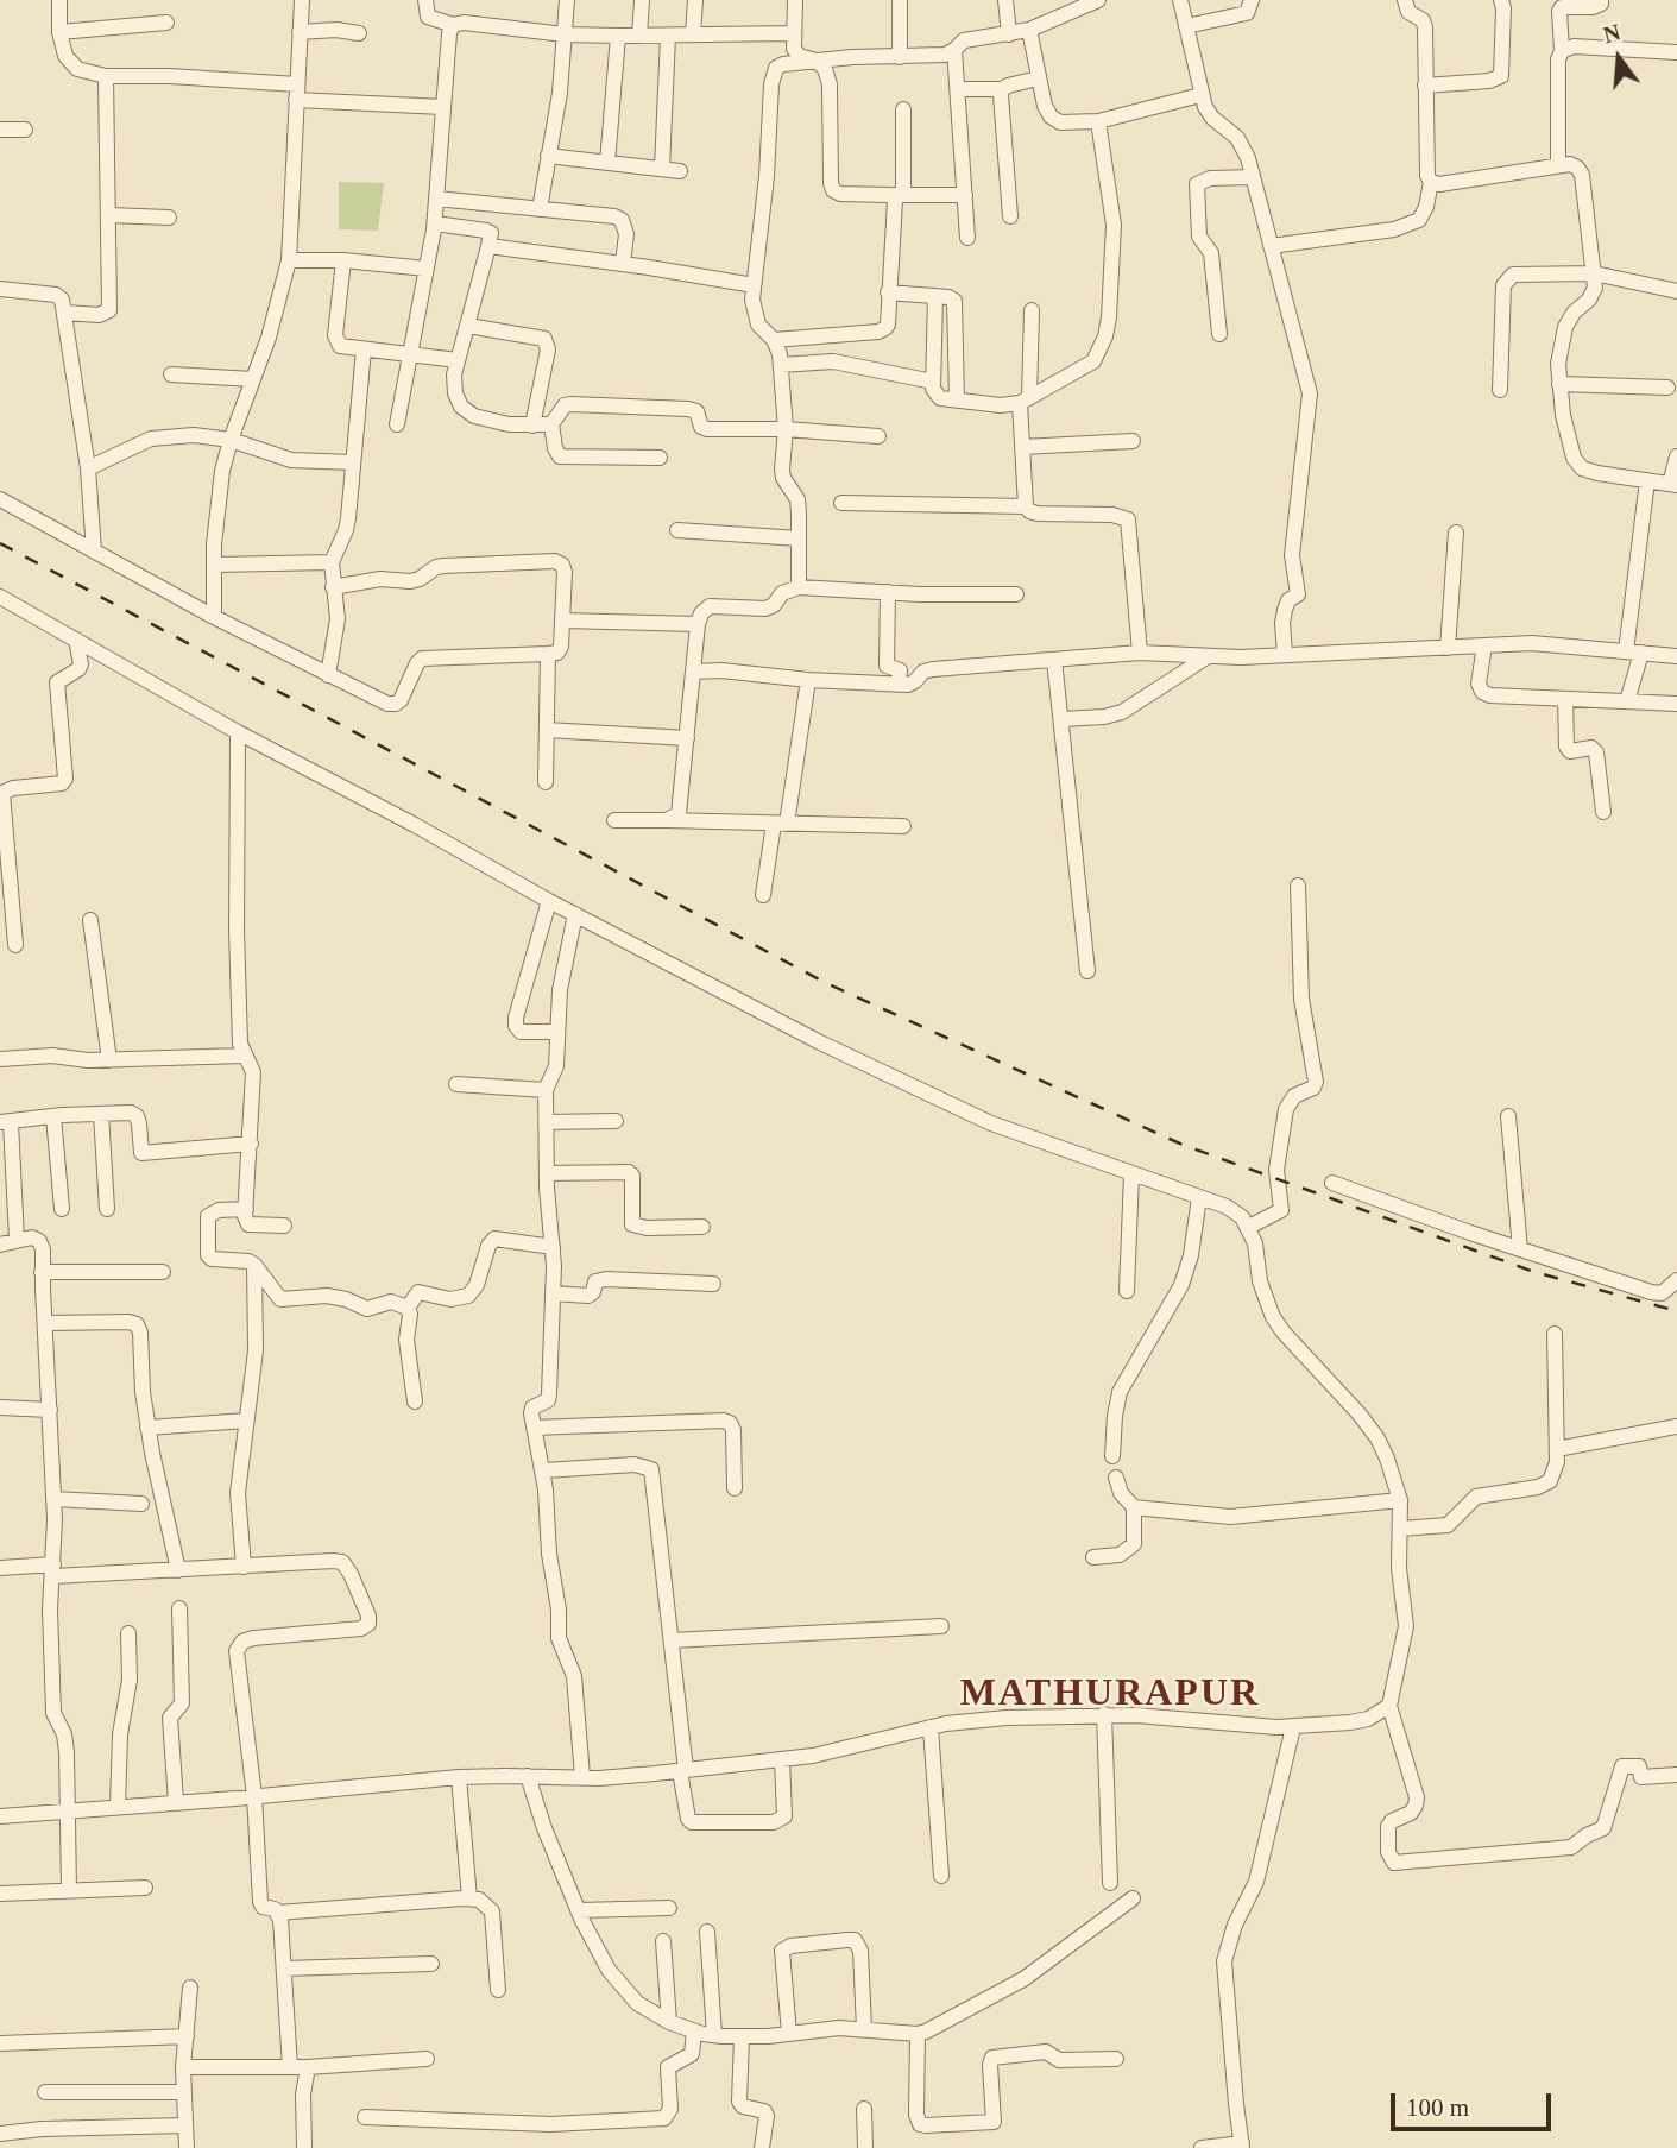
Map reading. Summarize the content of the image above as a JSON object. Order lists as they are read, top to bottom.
{
  "districts": ["MATHURAPUR"],
  "scale_bar": "100 m",
  "north": "top"
}
